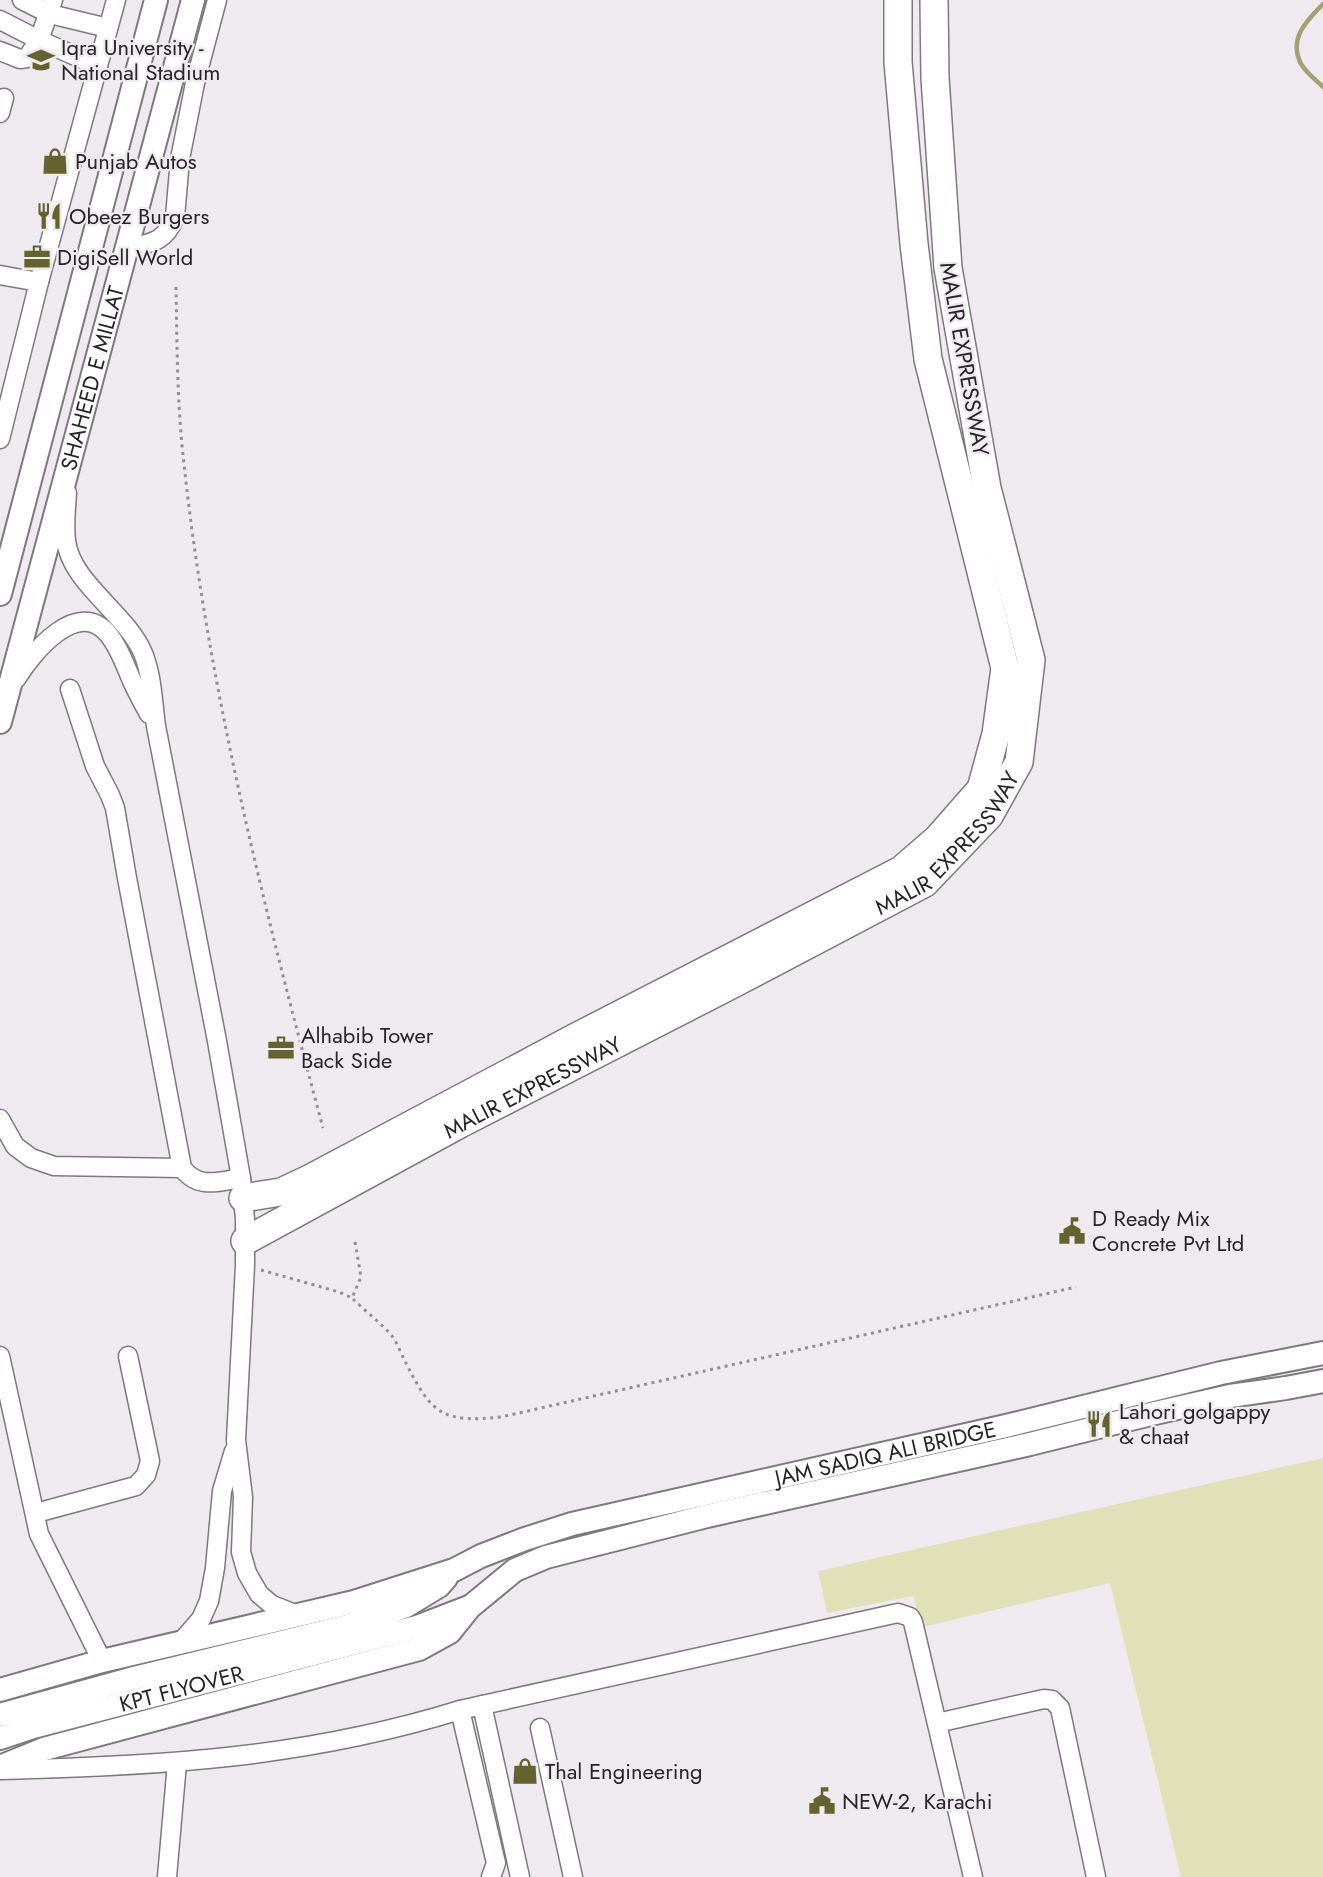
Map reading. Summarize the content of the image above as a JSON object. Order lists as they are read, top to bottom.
{
  "streets": {
    "highway": ["MALIR EXPRESSWAY"],
    "main road": ["SHAHEED E MILLAT", "JAM SADIQ ALI BRIDGE", "KPT FLYOVER"]
  },
  "places": {
    "school or university": ["Iqra University - National Stadium"],
    "shop": ["Punjab Autos", "Thal Engineering"],
    "restaurant": ["Obeez Burgers", "Lahori golgappy & chaat"],
    "office": ["DigiSell World", "Alhabib Tower Back Side"],
    "public building": ["D Ready Mix Concrete Pvt Ltd", "NEW-2, Karachi"]
  }
}
